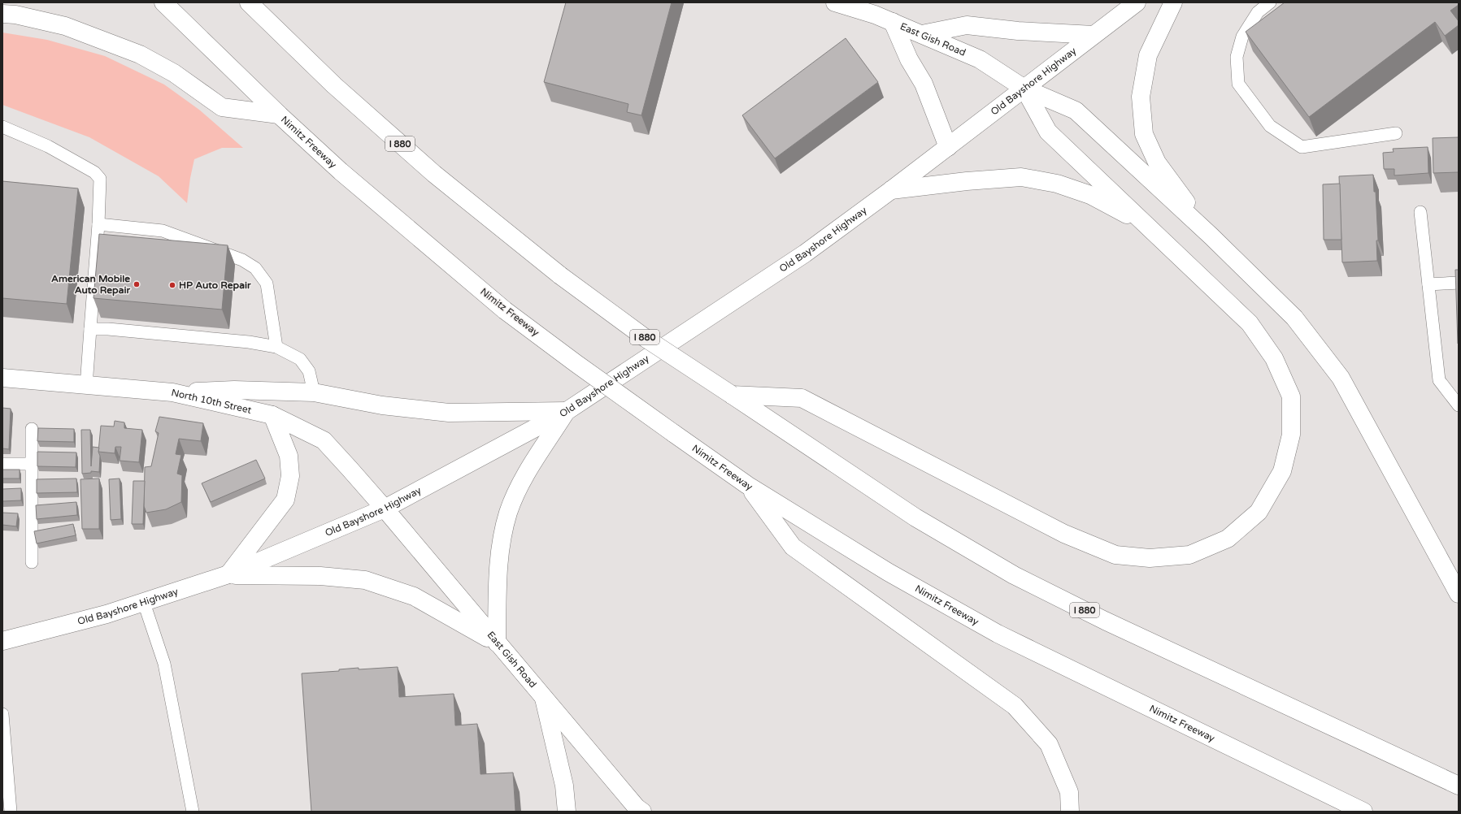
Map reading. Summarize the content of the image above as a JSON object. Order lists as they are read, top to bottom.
{
  "streets": {
    "main road": [
      "East Gish Road",
      "Old Bayshore Highway",
      "Nimitz Freeway",
      "I 880",
      "North 10th Street"
    ]
  },
  "crossings": [
    ["East Gish Road", "Old Bayshore Highway"],
    ["East Gish Road", "North 10th Street"],
    ["Old Bayshore Highway", "North 10th Street"]
  ],
  "places": ["American Mobile Auto Repair", "HP Auto Repair"]
}
